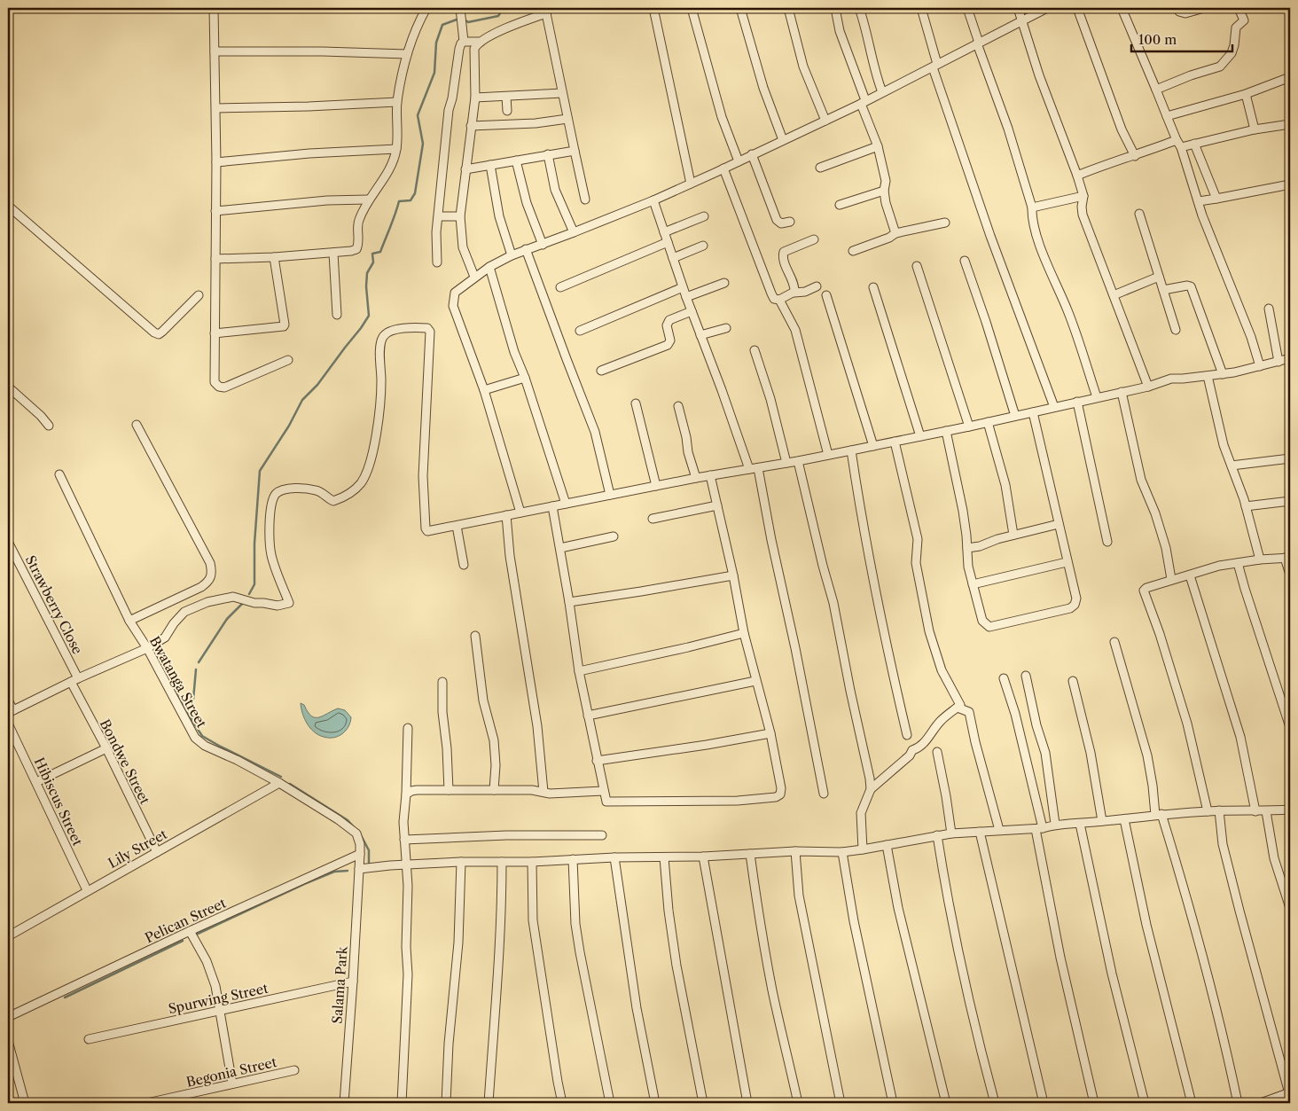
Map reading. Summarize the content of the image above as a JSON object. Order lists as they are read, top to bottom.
{
  "streets": {
    "street": [
      "Strawberry Close",
      "Bwatanga Street",
      "Bondwe Street",
      "Hibiscus Street",
      "Lily Street",
      "Pelican Street",
      "Salama Park",
      "Spurwing Street",
      "Begonia Street"
    ]
  },
  "crossings": [
    ["Strawberry Close", "Bondwe Street"],
    ["Bwatanga Street", "Lily Street"],
    ["Bwatanga Street", "Pelican Street"],
    ["Bondwe Street", "Lily Street"],
    ["Hibiscus Street", "Lily Street"],
    ["Salama Park", "Spurwing Street"]
  ],
  "scale_bar": "100 m"
}
